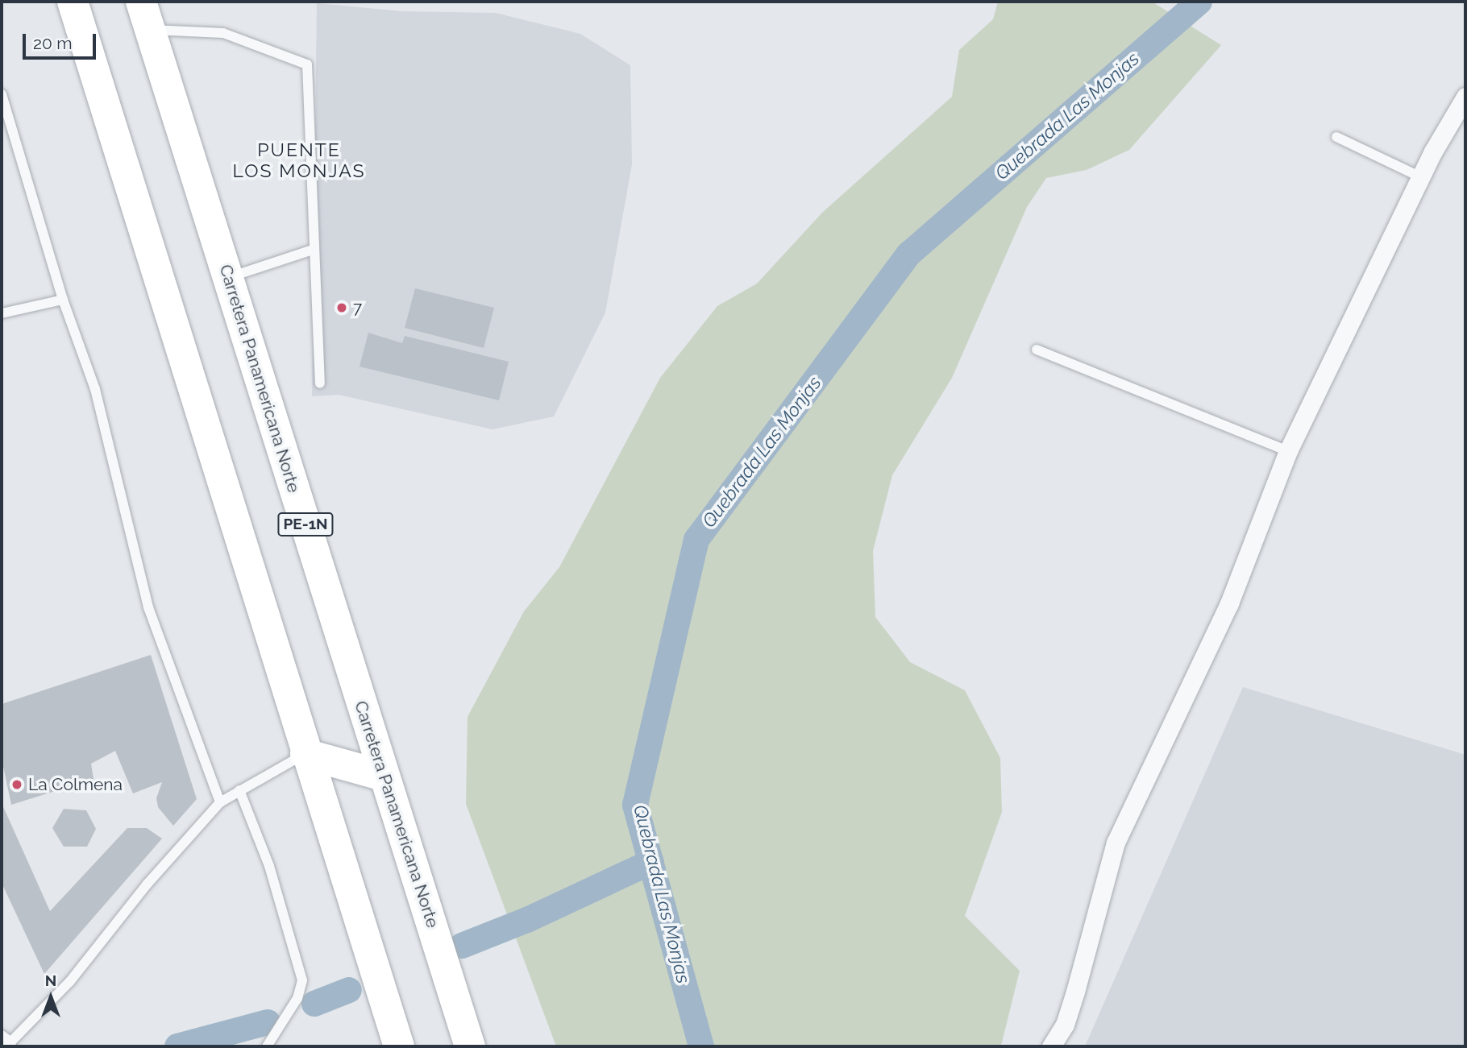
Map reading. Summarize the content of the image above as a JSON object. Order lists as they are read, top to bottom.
{
  "streets": {
    "highway": ["Carretera Panamericana Norte", "PE-1N"]
  },
  "districts": ["PUENTE LOS MONJAS"],
  "water": ["Quebrada Las Monjas"],
  "places": ["7", "La Colmena"],
  "scale_bar": "20 m",
  "north": "top"
}
